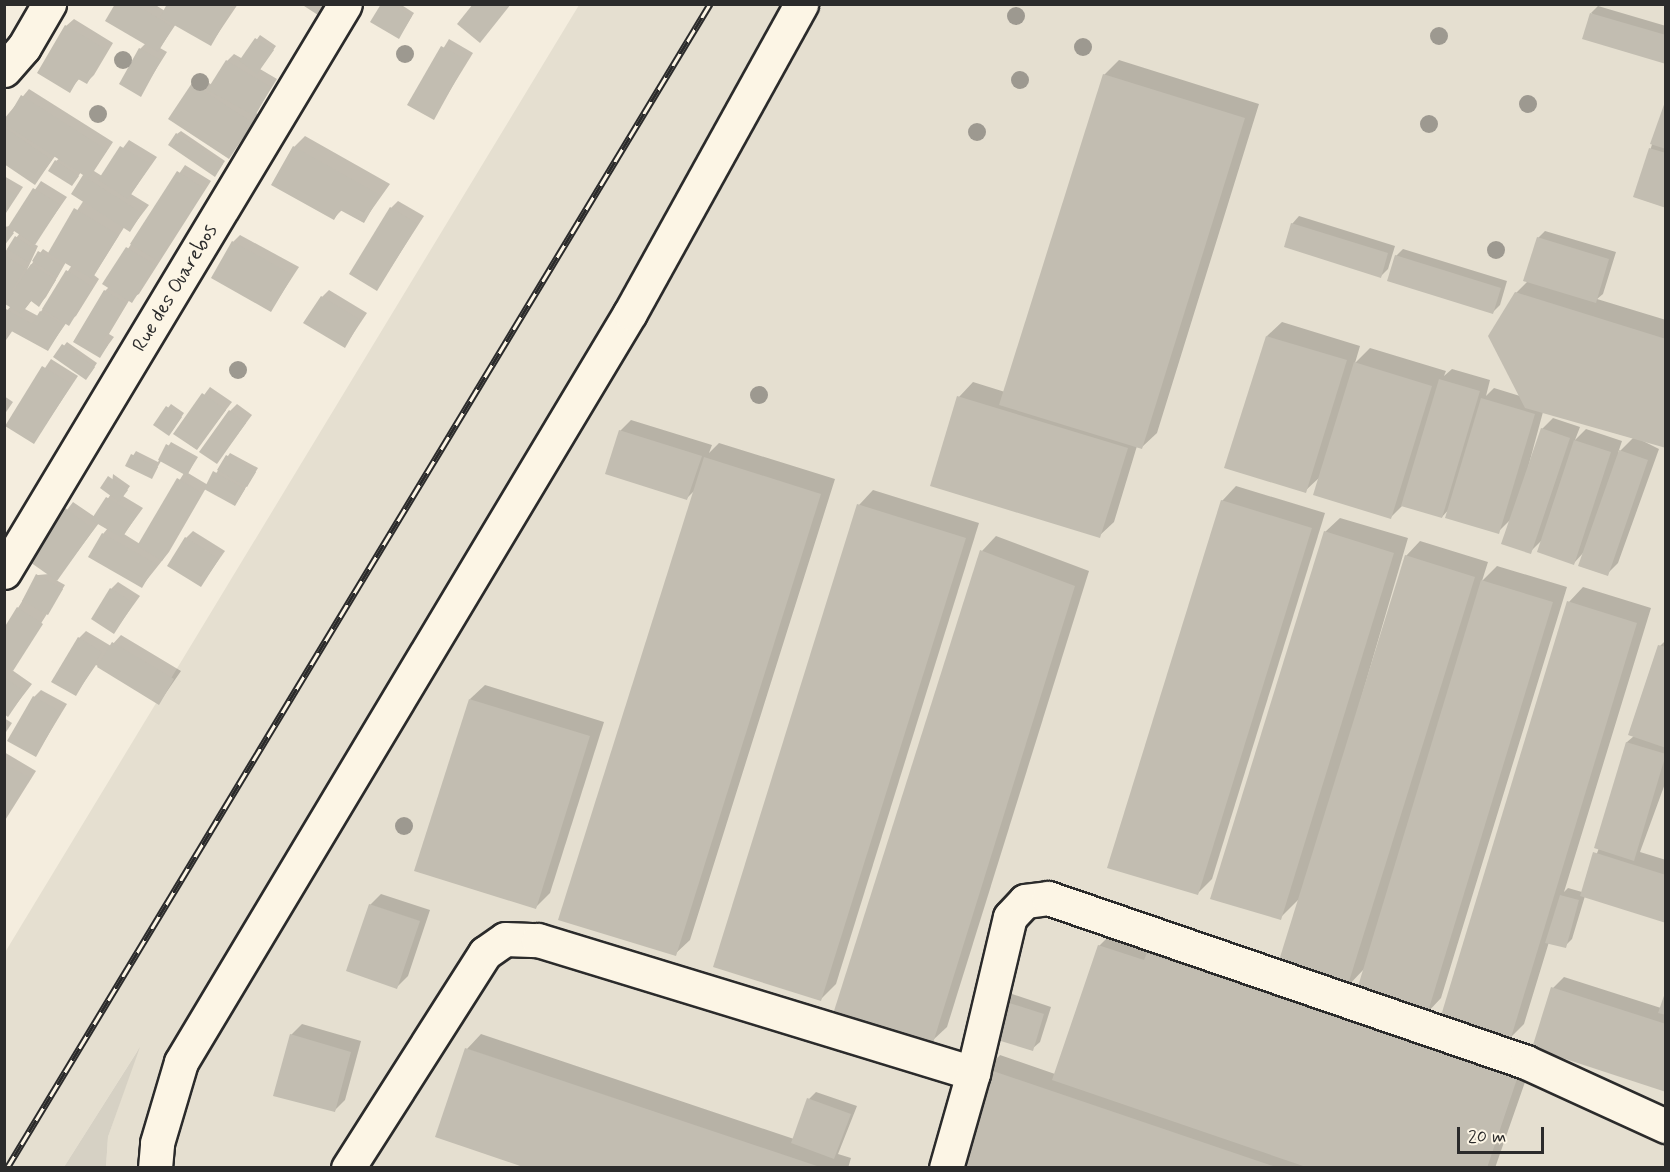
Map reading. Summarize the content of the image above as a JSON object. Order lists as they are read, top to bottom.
{
  "streets": {
    "street": ["Rue des Ouarebos"]
  },
  "scale_bar": "20 m"
}
